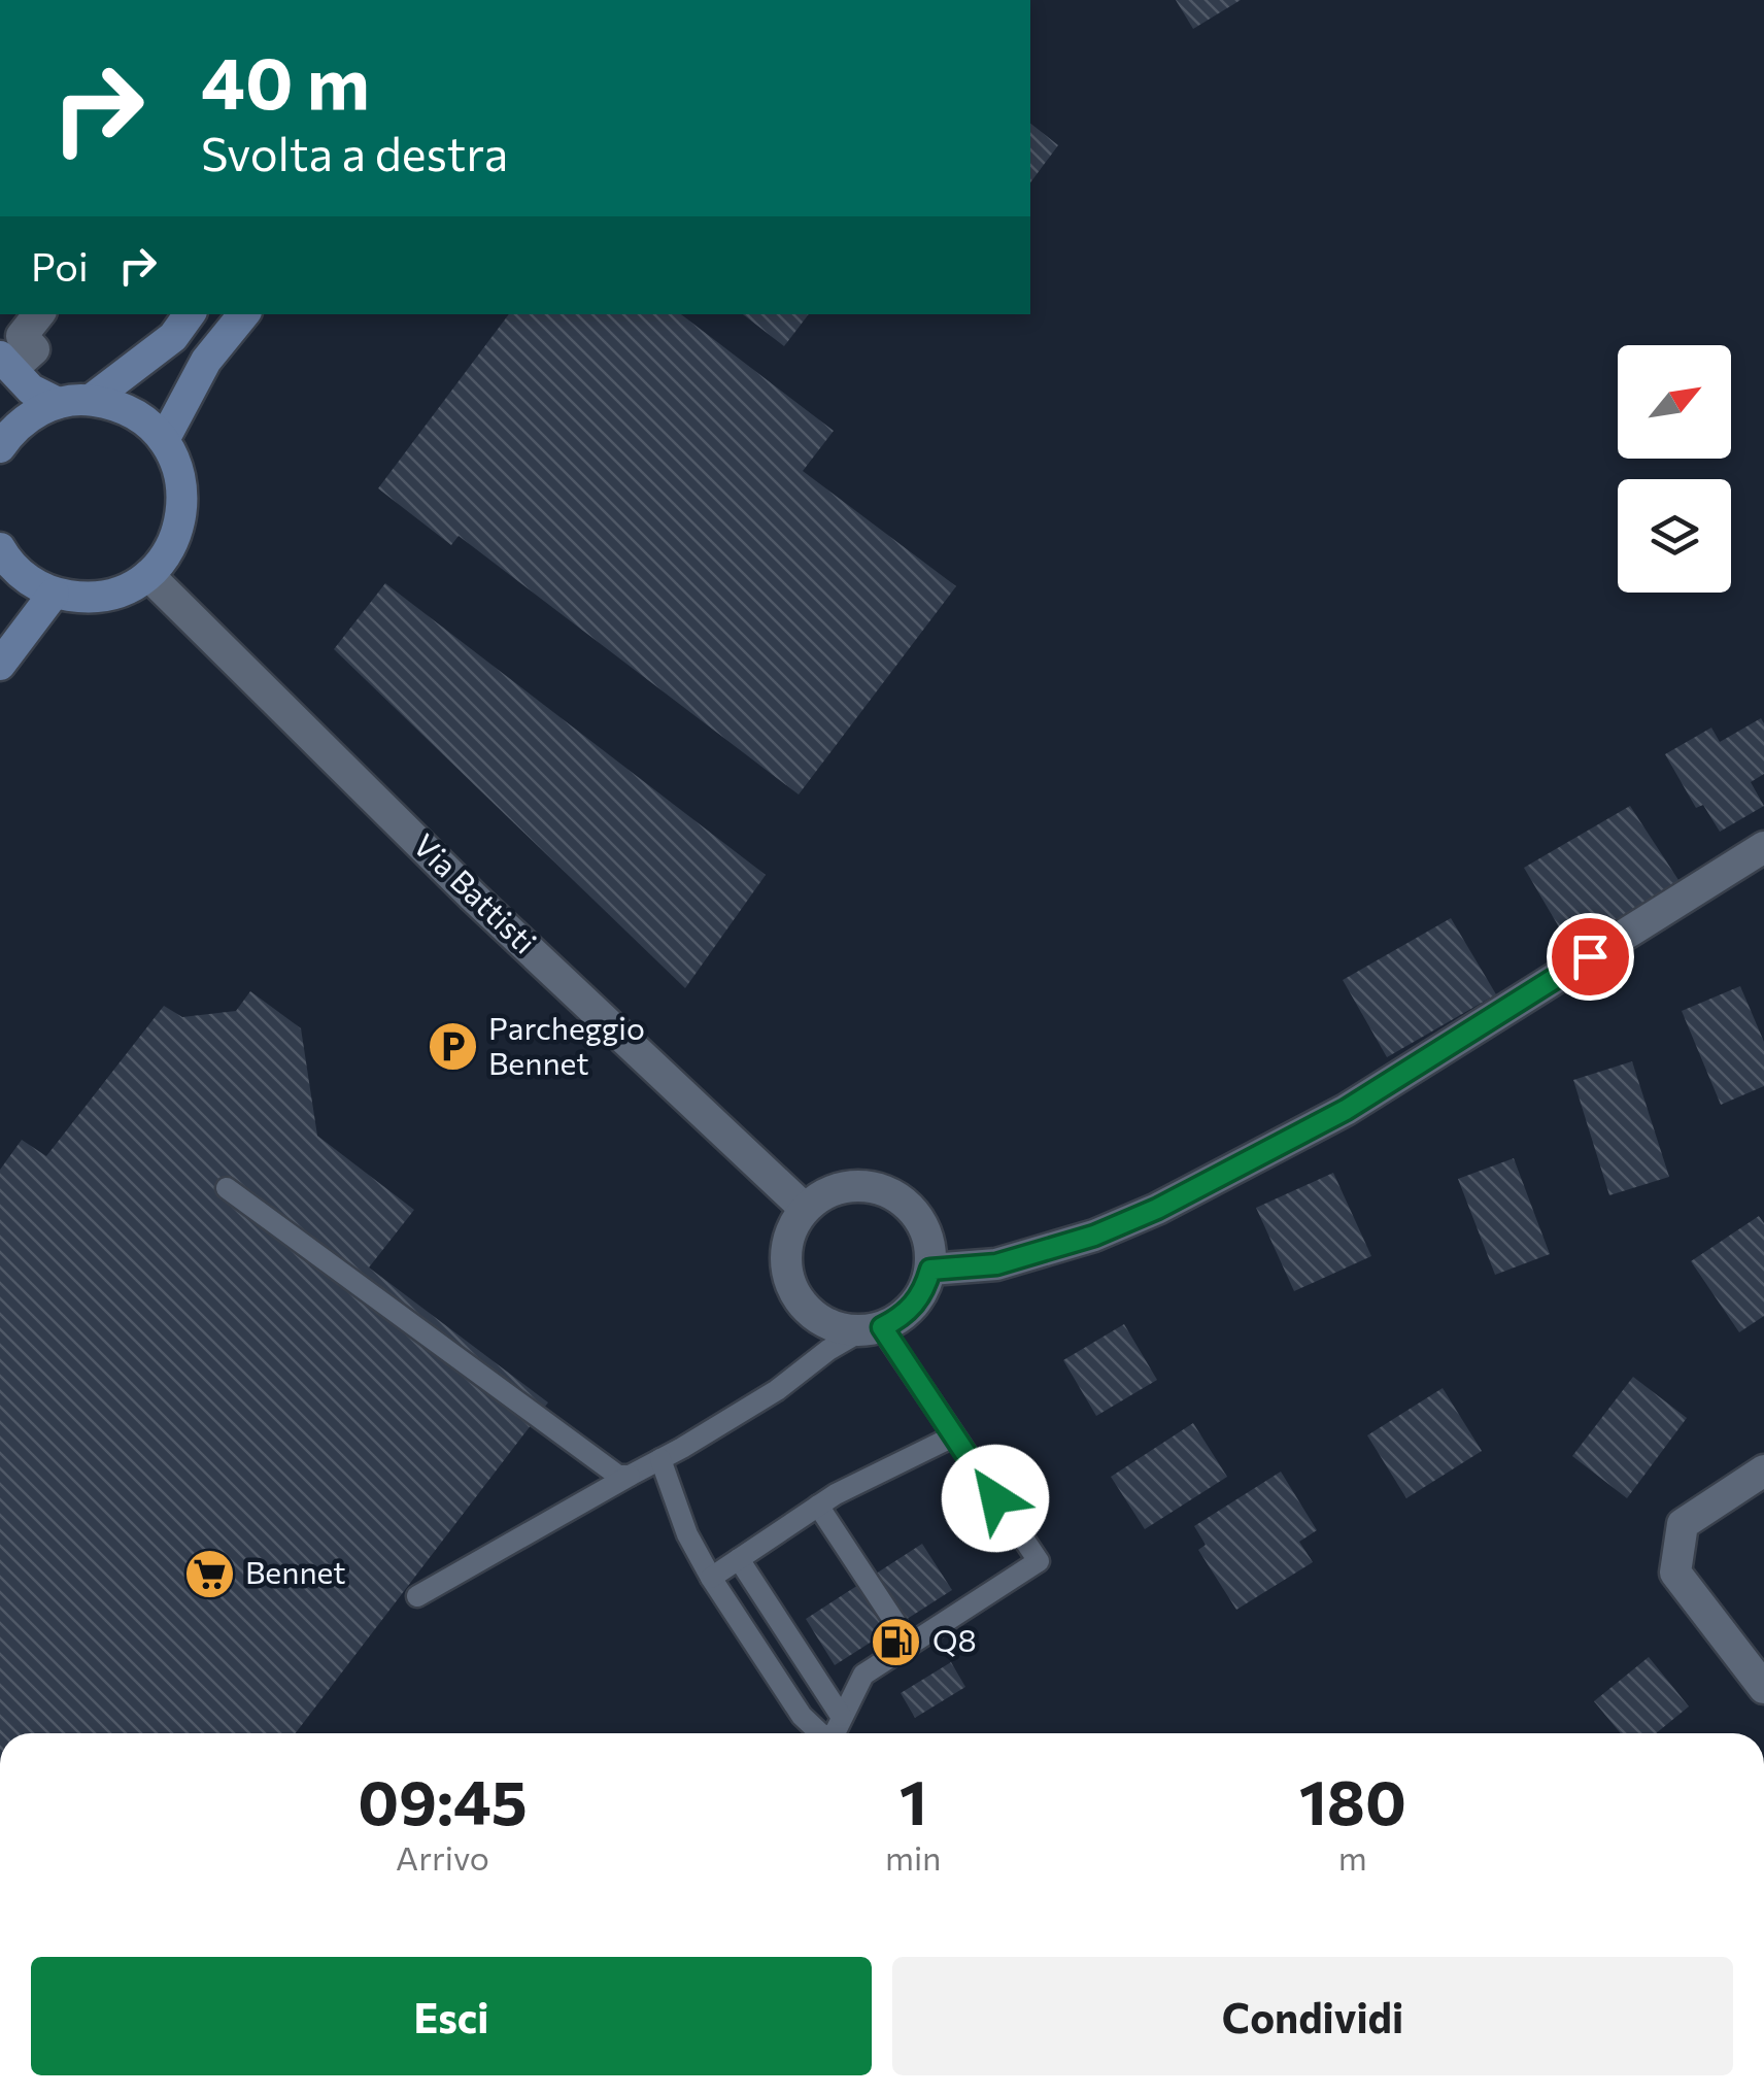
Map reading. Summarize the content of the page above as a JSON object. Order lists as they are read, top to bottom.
{
  "streets": {
    "street": ["Via Battisti"]
  },
  "places": {
    "parking": ["Parcheggio Bennet"],
    "supermarket": ["Bennet"],
    "fuel station": ["Q8"]
  },
  "north": "top right",
  "page": {
    "turn": ["40 m", "Svolta a destra"],
    "then": "Poi",
    "eta": [
      "09:45",
      "Arrivo",
      "1",
      "min",
      "180",
      "m"
    ],
    "buttons": ["Esci", "Condividi"]
  }
}
